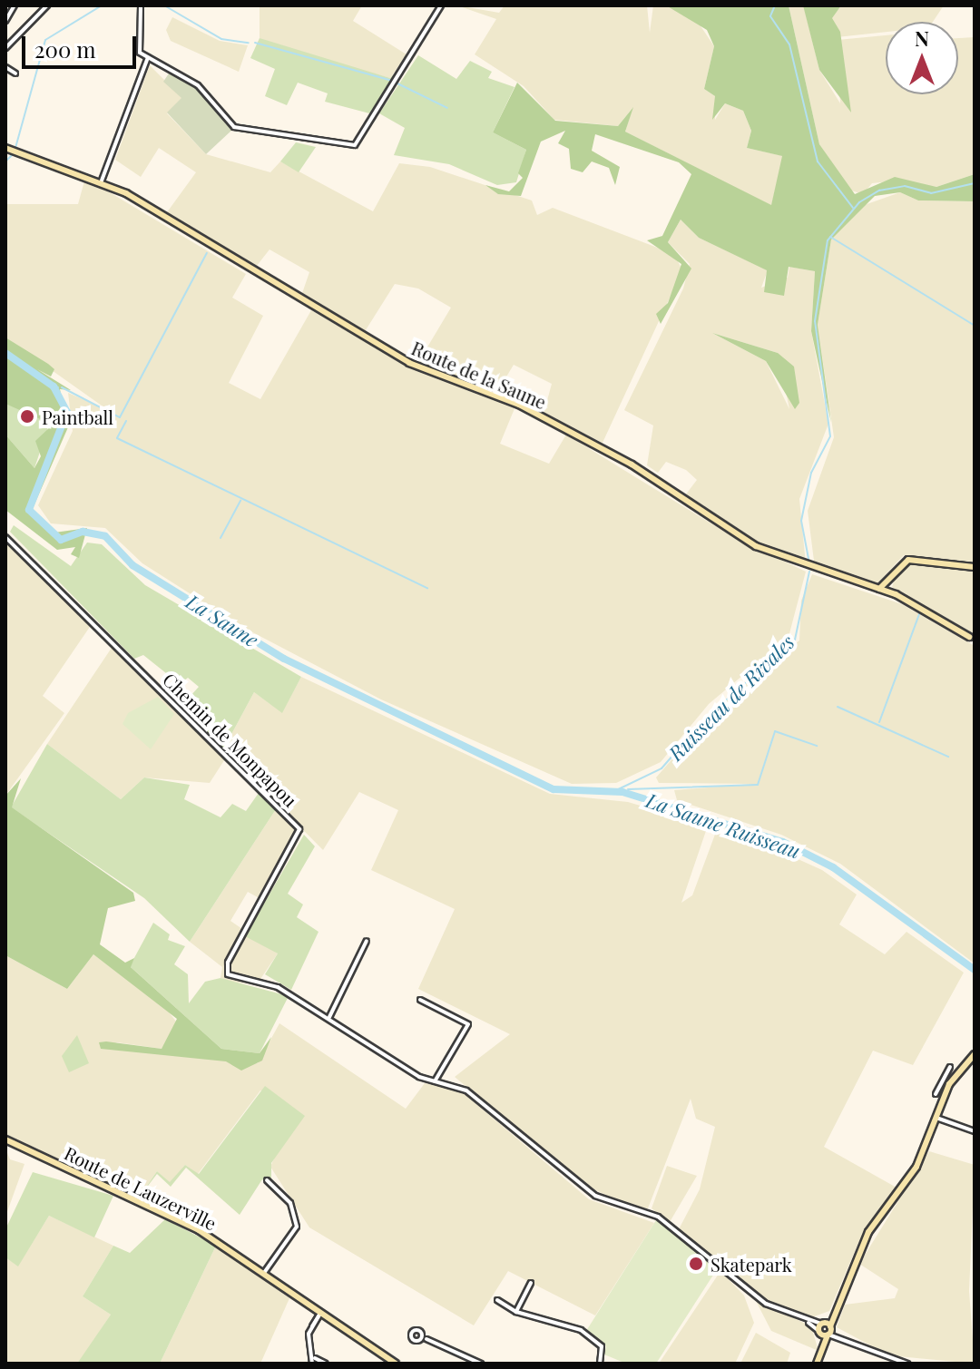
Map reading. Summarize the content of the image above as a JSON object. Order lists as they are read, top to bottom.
{
  "streets": {
    "street": ["Route de la Saune", "Chemin de Monpapou", "Route de Lauzerville"]
  },
  "water": ["La Saune", "Ruisseau de Rivales", "La Saune Ruisseau"],
  "places": ["Paintball", "Skatepark"],
  "scale_bar": "200 m",
  "north": "top"
}
